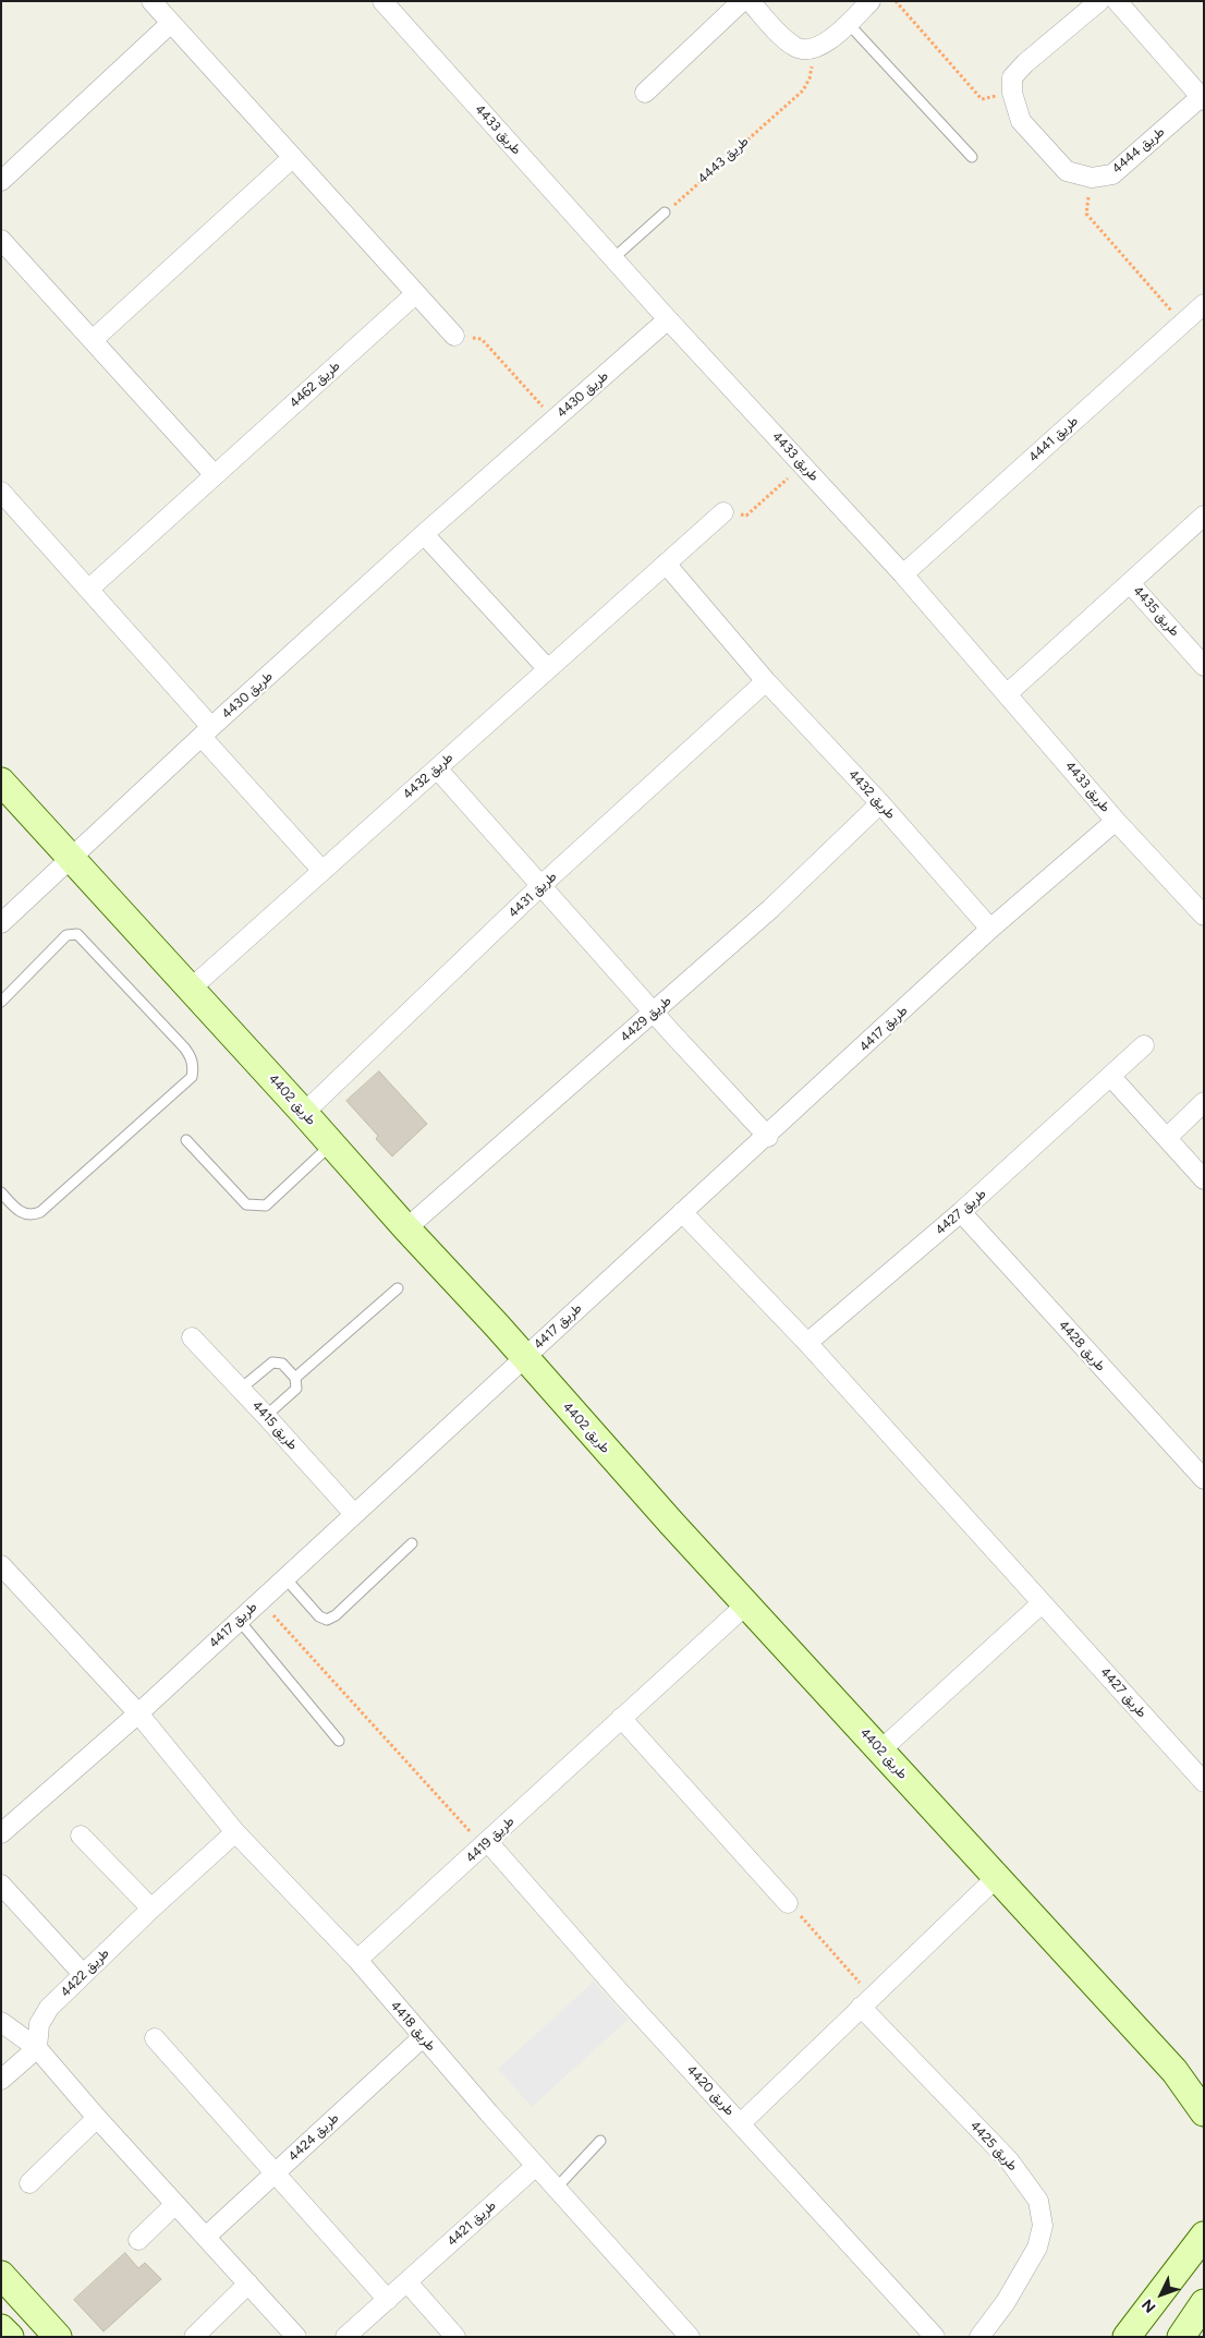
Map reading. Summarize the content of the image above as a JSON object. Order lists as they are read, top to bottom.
{
  "streets": {
    "street": [
      "طريق 4433",
      "طريق 4444",
      "طريق 4462",
      "طريق 4430",
      "طريق 4441",
      "طريق 4435",
      "طريق 4432",
      "طريق 4431",
      "طريق 4429",
      "طريق 4417",
      "طريق 4402",
      "طريق 4427",
      "طريق 4428",
      "طريق 4415",
      "طريق 4419",
      "طريق 4422",
      "طريق 4418",
      "طريق 4420",
      "طريق 4424",
      "طريق 4425",
      "طريق 4421"
    ],
    "path": ["طريق 4443"]
  },
  "crossings": [
    ["طريق 4433", "طريق 4430"],
    ["طريق 4433", "طريق 4441"],
    ["طريق 4433", "طريق 4417"],
    ["طريق 4430", "طريق 4402"],
    ["طريق 4432", "طريق 4431"],
    ["طريق 4432", "طريق 4429"],
    ["طريق 4432", "طريق 4417"],
    ["طريق 4432", "طريق 4402"],
    ["طريق 4431", "طريق 4402"],
    ["طريق 4429", "طريق 4402"],
    ["طريق 4417", "طريق 4402"],
    ["طريق 4417", "طريق 4427"],
    ["طريق 4417", "طريق 4415"],
    ["طريق 4417", "طريق 4418"],
    ["طريق 4402", "طريق 4419"],
    ["طريق 4427", "طريق 4428"],
    ["طريق 4419", "طريق 4418"],
    ["طريق 4419", "طريق 4420"],
    ["طريق 4422", "طريق 4418"],
    ["طريق 4418", "طريق 4424"],
    ["طريق 4418", "طريق 4421"]
  ],
  "north": "bottom left"
}
